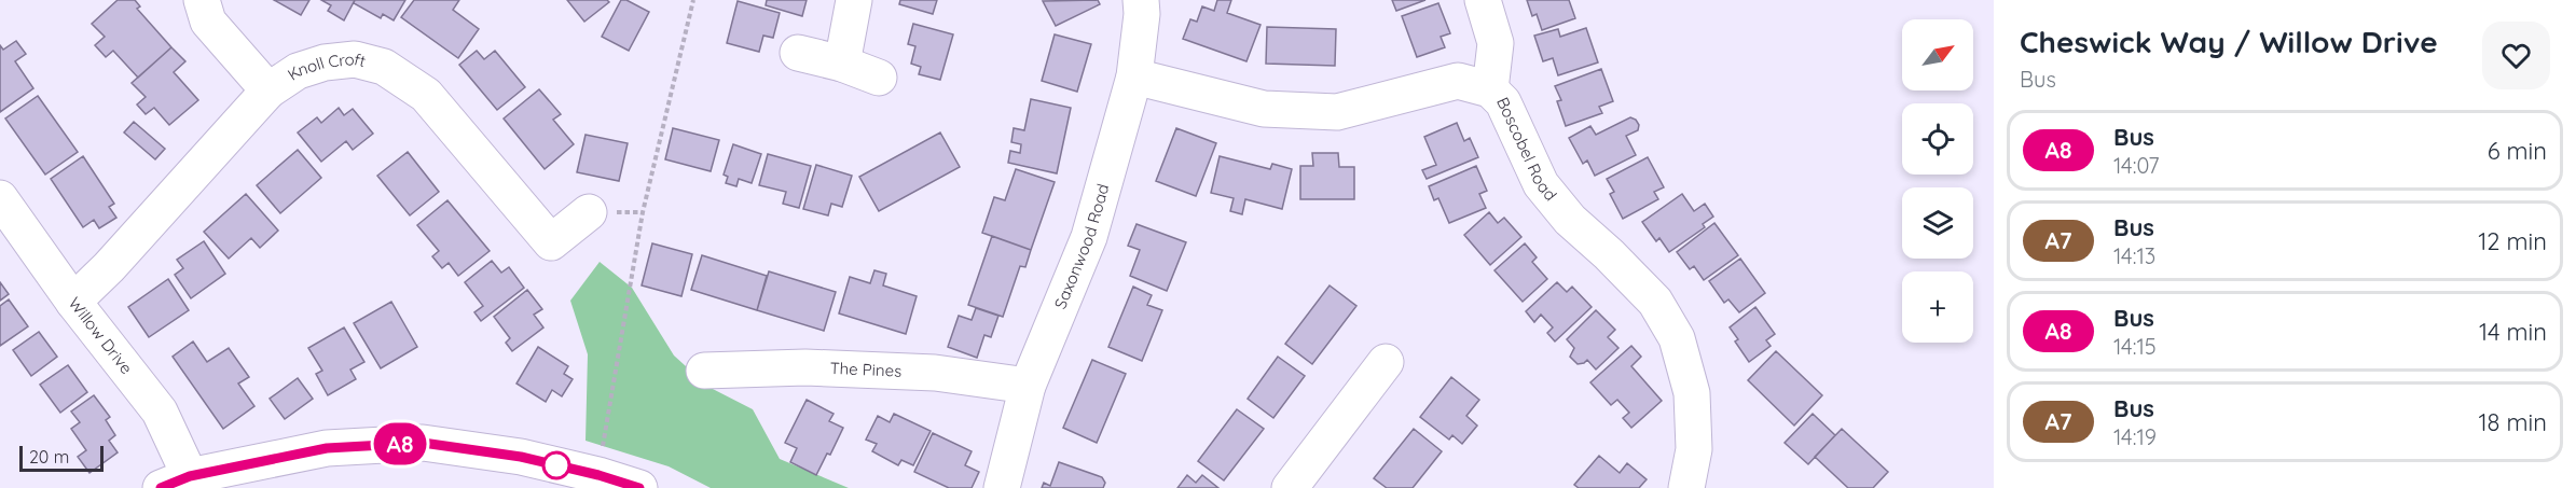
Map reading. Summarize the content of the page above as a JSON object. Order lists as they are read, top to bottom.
{
  "streets": {
    "street": [
      "Knoll Croft",
      "Boscobel Road",
      "Saxonwood Road",
      "Willow Drive",
      "The Pines"
    ]
  },
  "crossings": [
    ["Knoll Croft", "Willow Drive"],
    ["Boscobel Road", "Saxonwood Road"],
    ["Saxonwood Road", "The Pines"]
  ],
  "lines": ["bus line A8"],
  "scale_bar": "20 m",
  "north": "top right",
  "page": {
    "on_map": "A8",
    "heading": ["Cheswick Way / Willow Drive", "Bus"],
    "map_buttons": "+",
    "list": [
      {
        "mark": "A8",
        "name": "Bus",
        "note": "14:07",
        "value": "6 min"
      },
      {
        "mark": "A7",
        "name": "Bus",
        "note": "14:13",
        "value": "12 min"
      },
      {
        "mark": "A8",
        "name": "Bus",
        "note": "14:15",
        "value": "14 min"
      },
      {
        "mark": "A7",
        "name": "Bus",
        "note": "14:19",
        "value": "18 min"
      }
    ],
    "scale": "20 m"
  }
}
